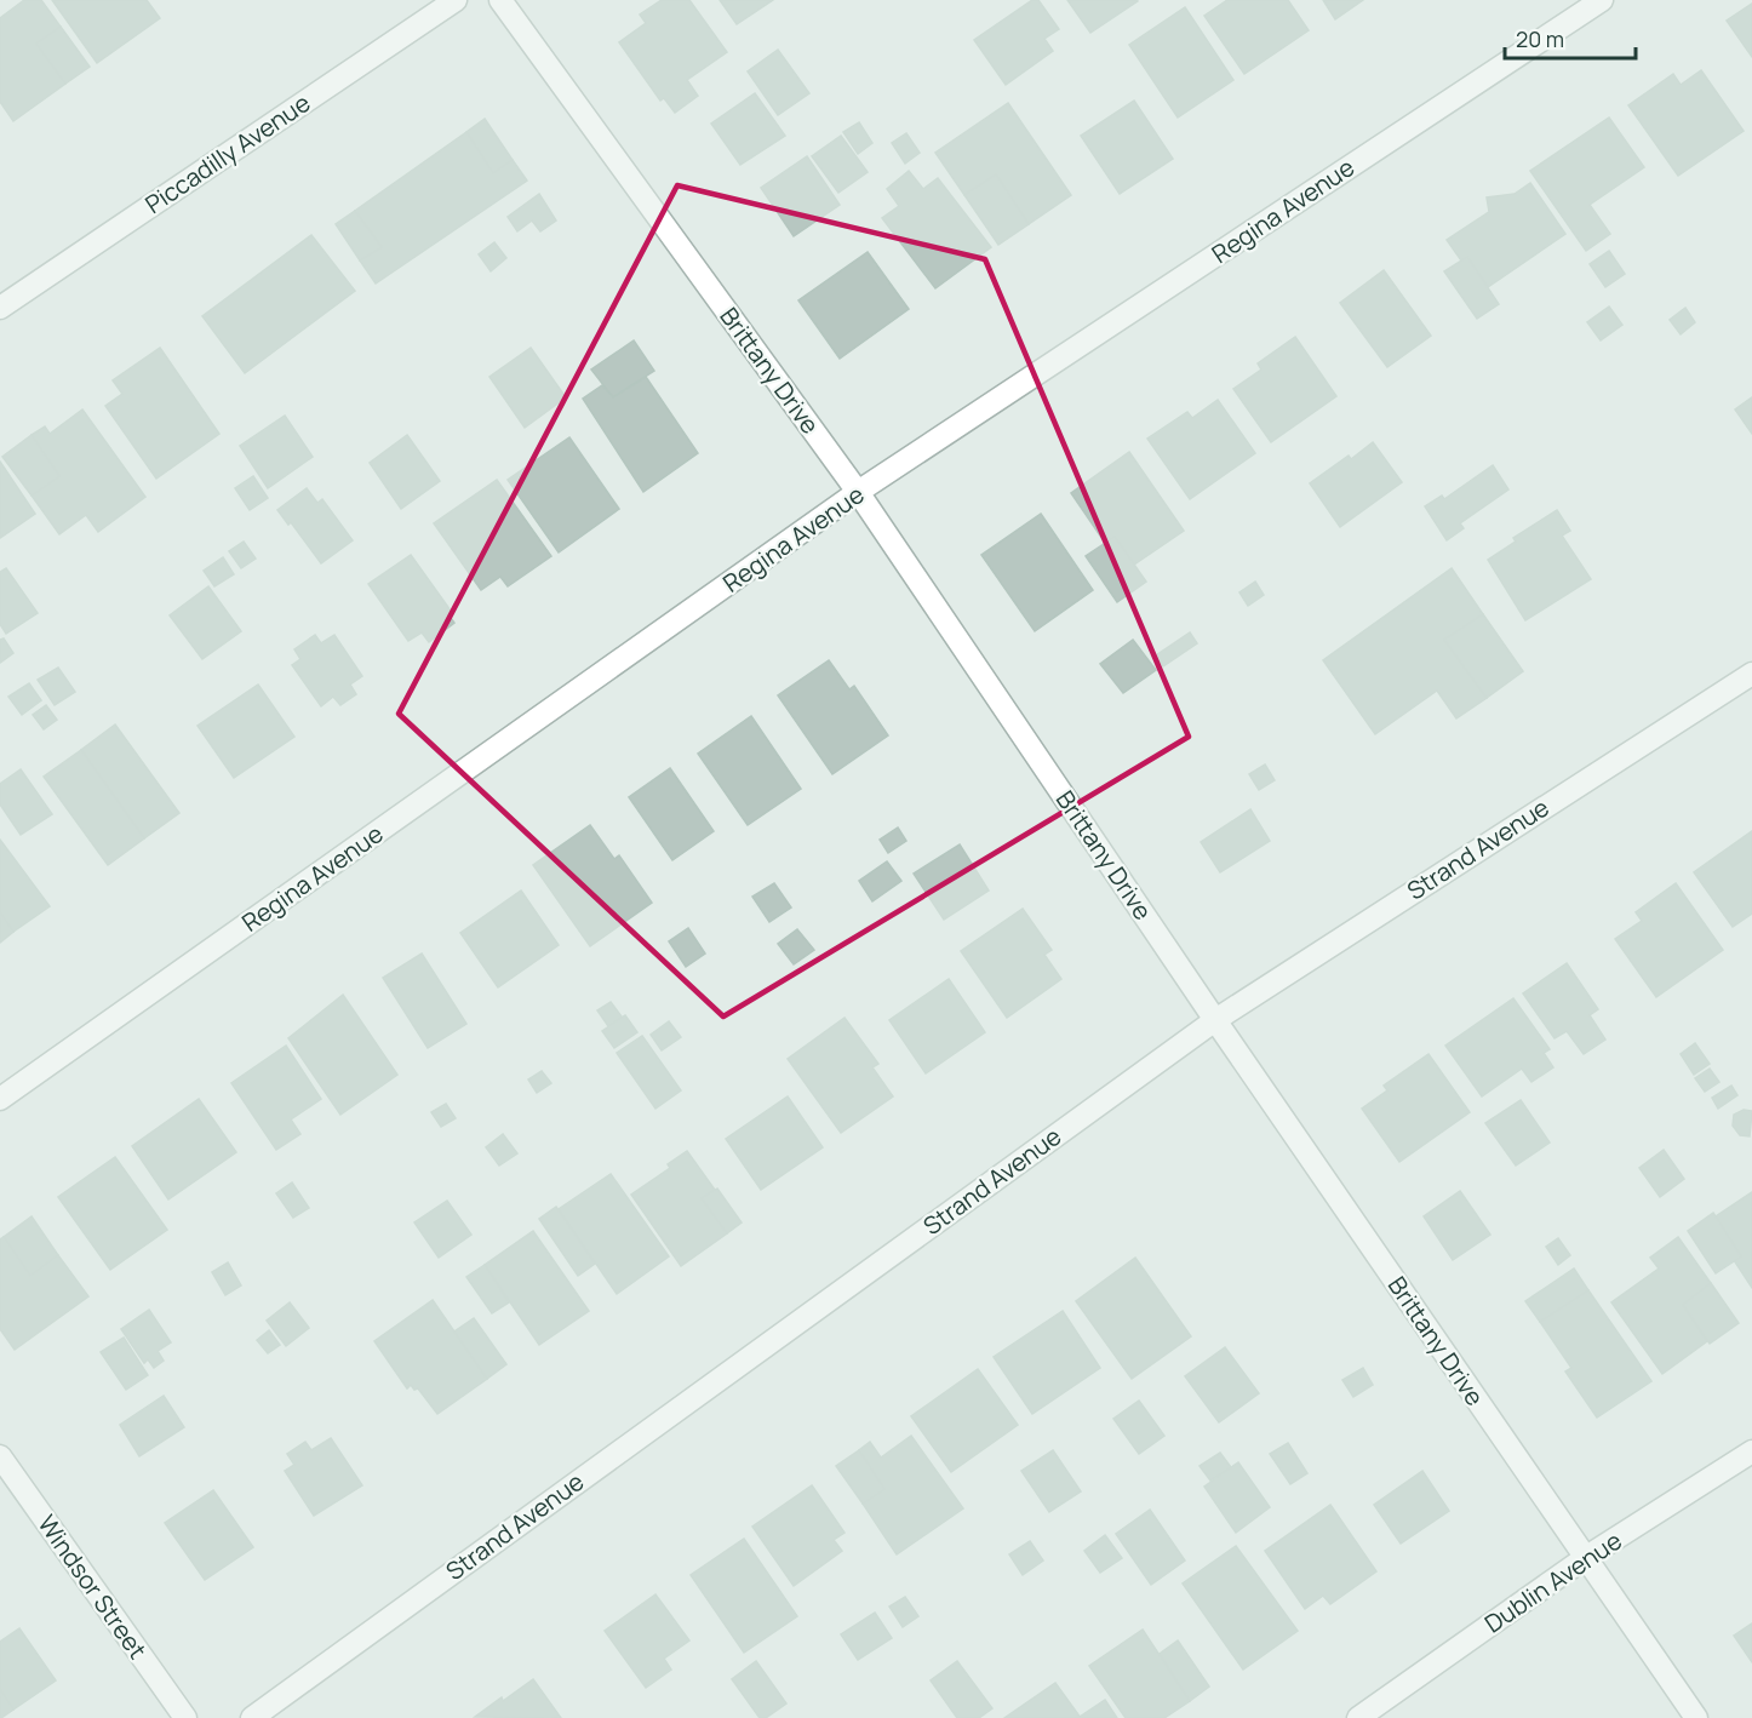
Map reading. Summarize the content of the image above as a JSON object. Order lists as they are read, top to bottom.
{
  "streets": {
    "street": [
      "Piccadilly Avenue",
      "Regina Avenue",
      "Brittany Drive",
      "Strand Avenue",
      "Dublin Avenue",
      "Windsor Street"
    ]
  },
  "crossings": [
    ["Regina Avenue", "Brittany Drive"],
    ["Brittany Drive", "Strand Avenue"],
    ["Brittany Drive", "Dublin Avenue"]
  ],
  "scale_bar": "20 m"
}
